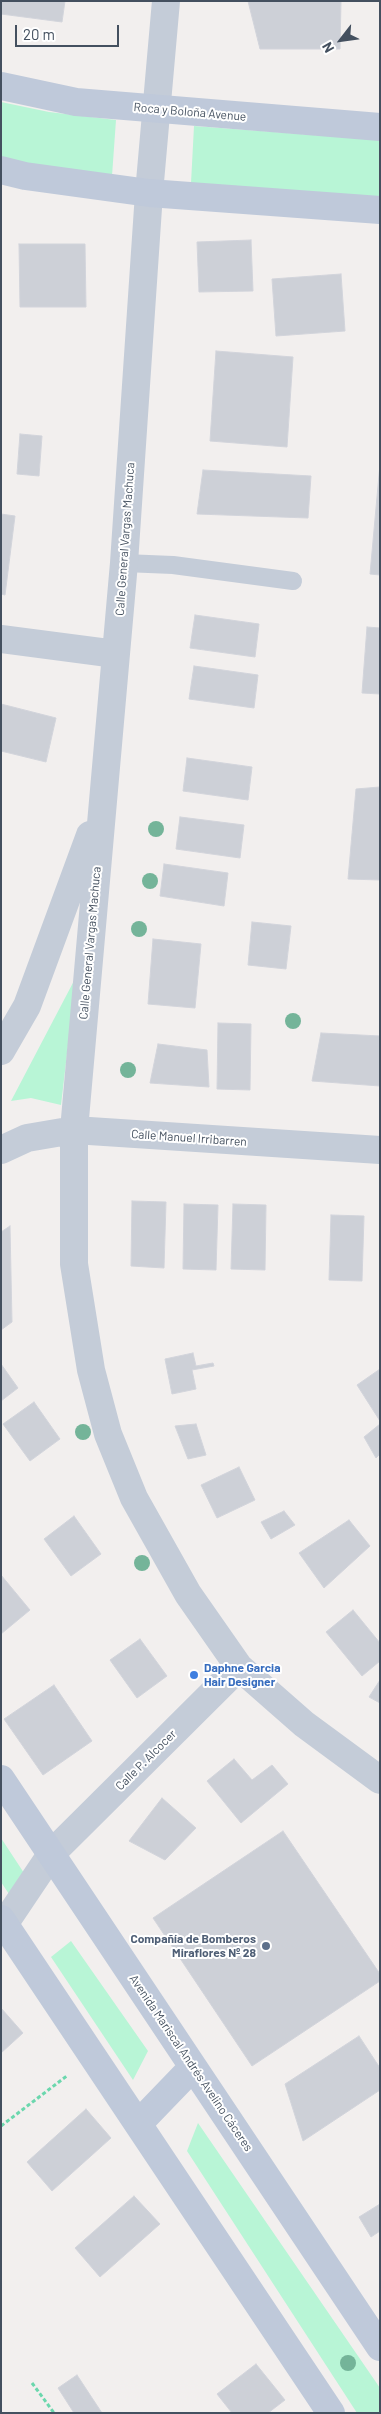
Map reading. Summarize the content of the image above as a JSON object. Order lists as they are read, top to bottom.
{
  "streets": {
    "street": [
      "Roca y Boloña Avenue",
      "Calle General Vargas Machuca",
      "Calle Manuel Irribarren",
      "Calle P. Alcocer",
      "Avenida Mariscal Andrés Avelino Cáceres"
    ]
  },
  "crossings": [
    ["Roca y Boloña Avenue", "Calle General Vargas Machuca"],
    ["Calle General Vargas Machuca", "Calle Manuel Irribarren"],
    ["Calle General Vargas Machuca", "Calle P. Alcocer"],
    ["Calle P. Alcocer", "Avenida Mariscal Andrés Avelino Cáceres"]
  ],
  "places": ["Daphne Garcia Hair Designer", "Compañía de Bomberos Miraflores Nº 28"],
  "scale_bar": "20 m",
  "north": "bottom left"
}
